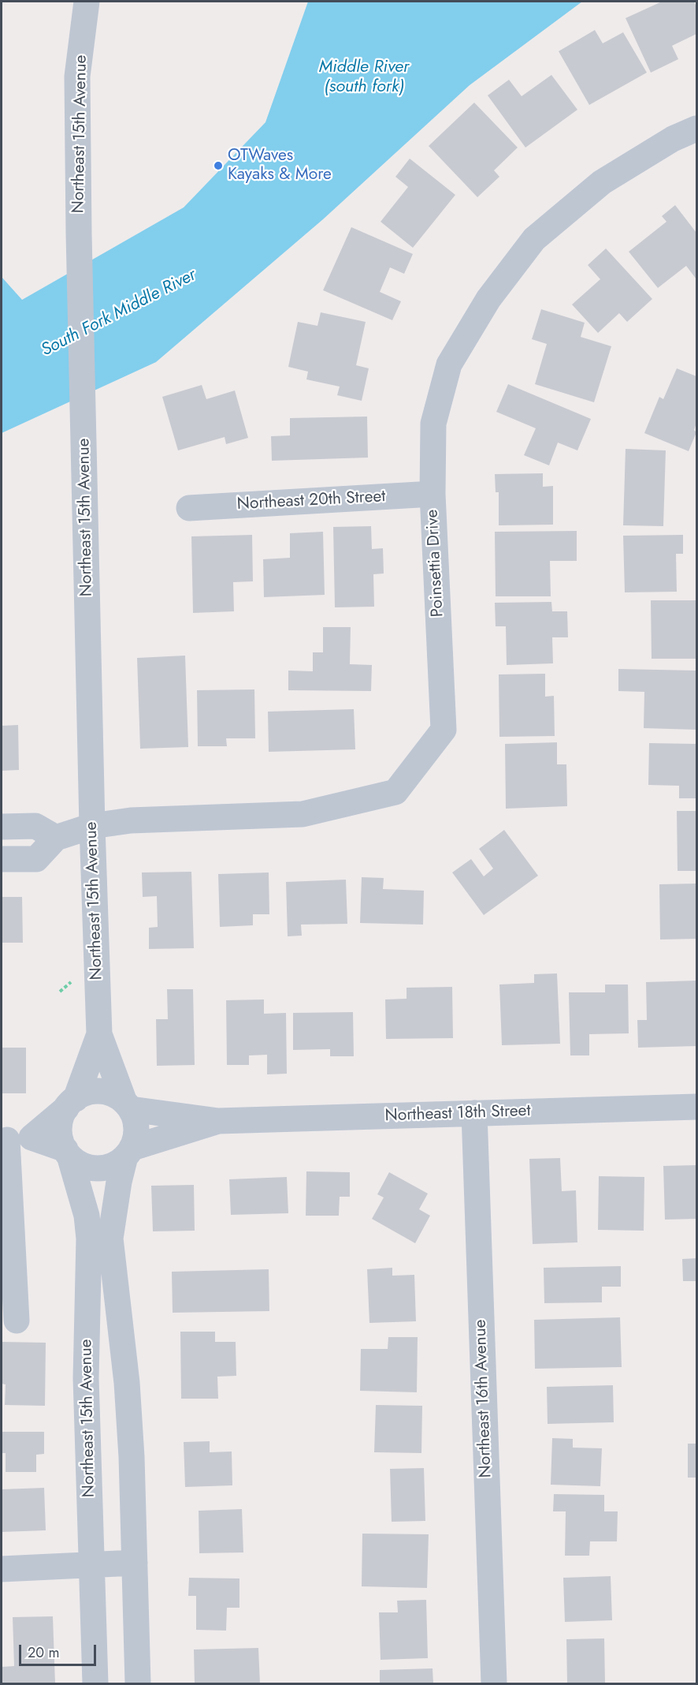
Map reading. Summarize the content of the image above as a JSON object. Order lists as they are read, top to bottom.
{
  "streets": {
    "street": [
      "Northeast 15th Avenue",
      "Northeast 20th Street",
      "Poinsettia Drive",
      "Northeast 18th Street",
      "Northeast 16th Avenue"
    ]
  },
  "crossings": [
    ["Northeast 15th Avenue", "Poinsettia Drive"],
    ["Northeast 15th Avenue", "Northeast 18th Street"],
    ["Northeast 20th Street", "Poinsettia Drive"],
    ["Northeast 18th Street", "Northeast 16th Avenue"]
  ],
  "water": ["Middle River (south fork)", "South Fork Middle River"],
  "places": ["OTWaves Kayaks & More"],
  "scale_bar": "20 m"
}
